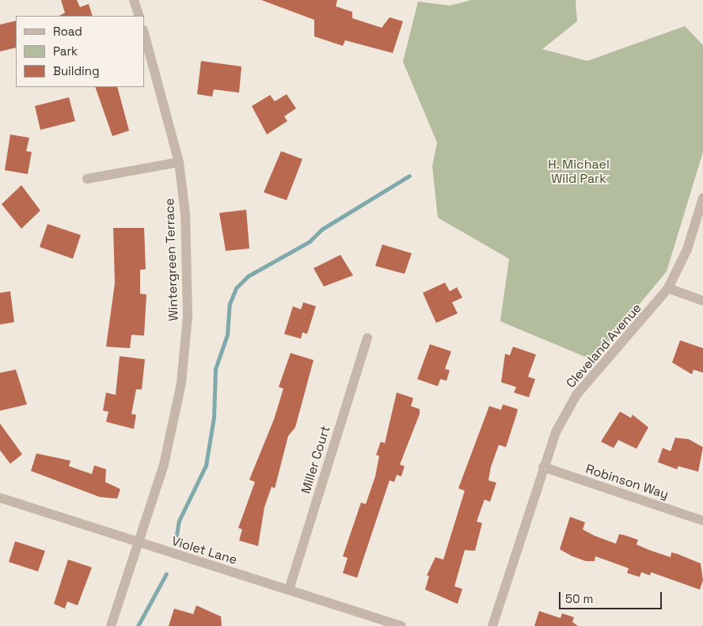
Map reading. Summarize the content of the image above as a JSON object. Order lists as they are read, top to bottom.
{
  "streets": {
    "street": [
      "Wintergreen Terrace",
      "Cleveland Avenue",
      "Miller Court",
      "Robinson Way",
      "Violet Lane"
    ]
  },
  "crossings": [
    ["Wintergreen Terrace", "Violet Lane"],
    ["Cleveland Avenue", "Robinson Way"],
    ["Miller Court", "Violet Lane"]
  ],
  "parks": ["H. Michael Wild Park"],
  "legend": ["Road", "Park", "Building"],
  "scale_bar": "50 m"
}
